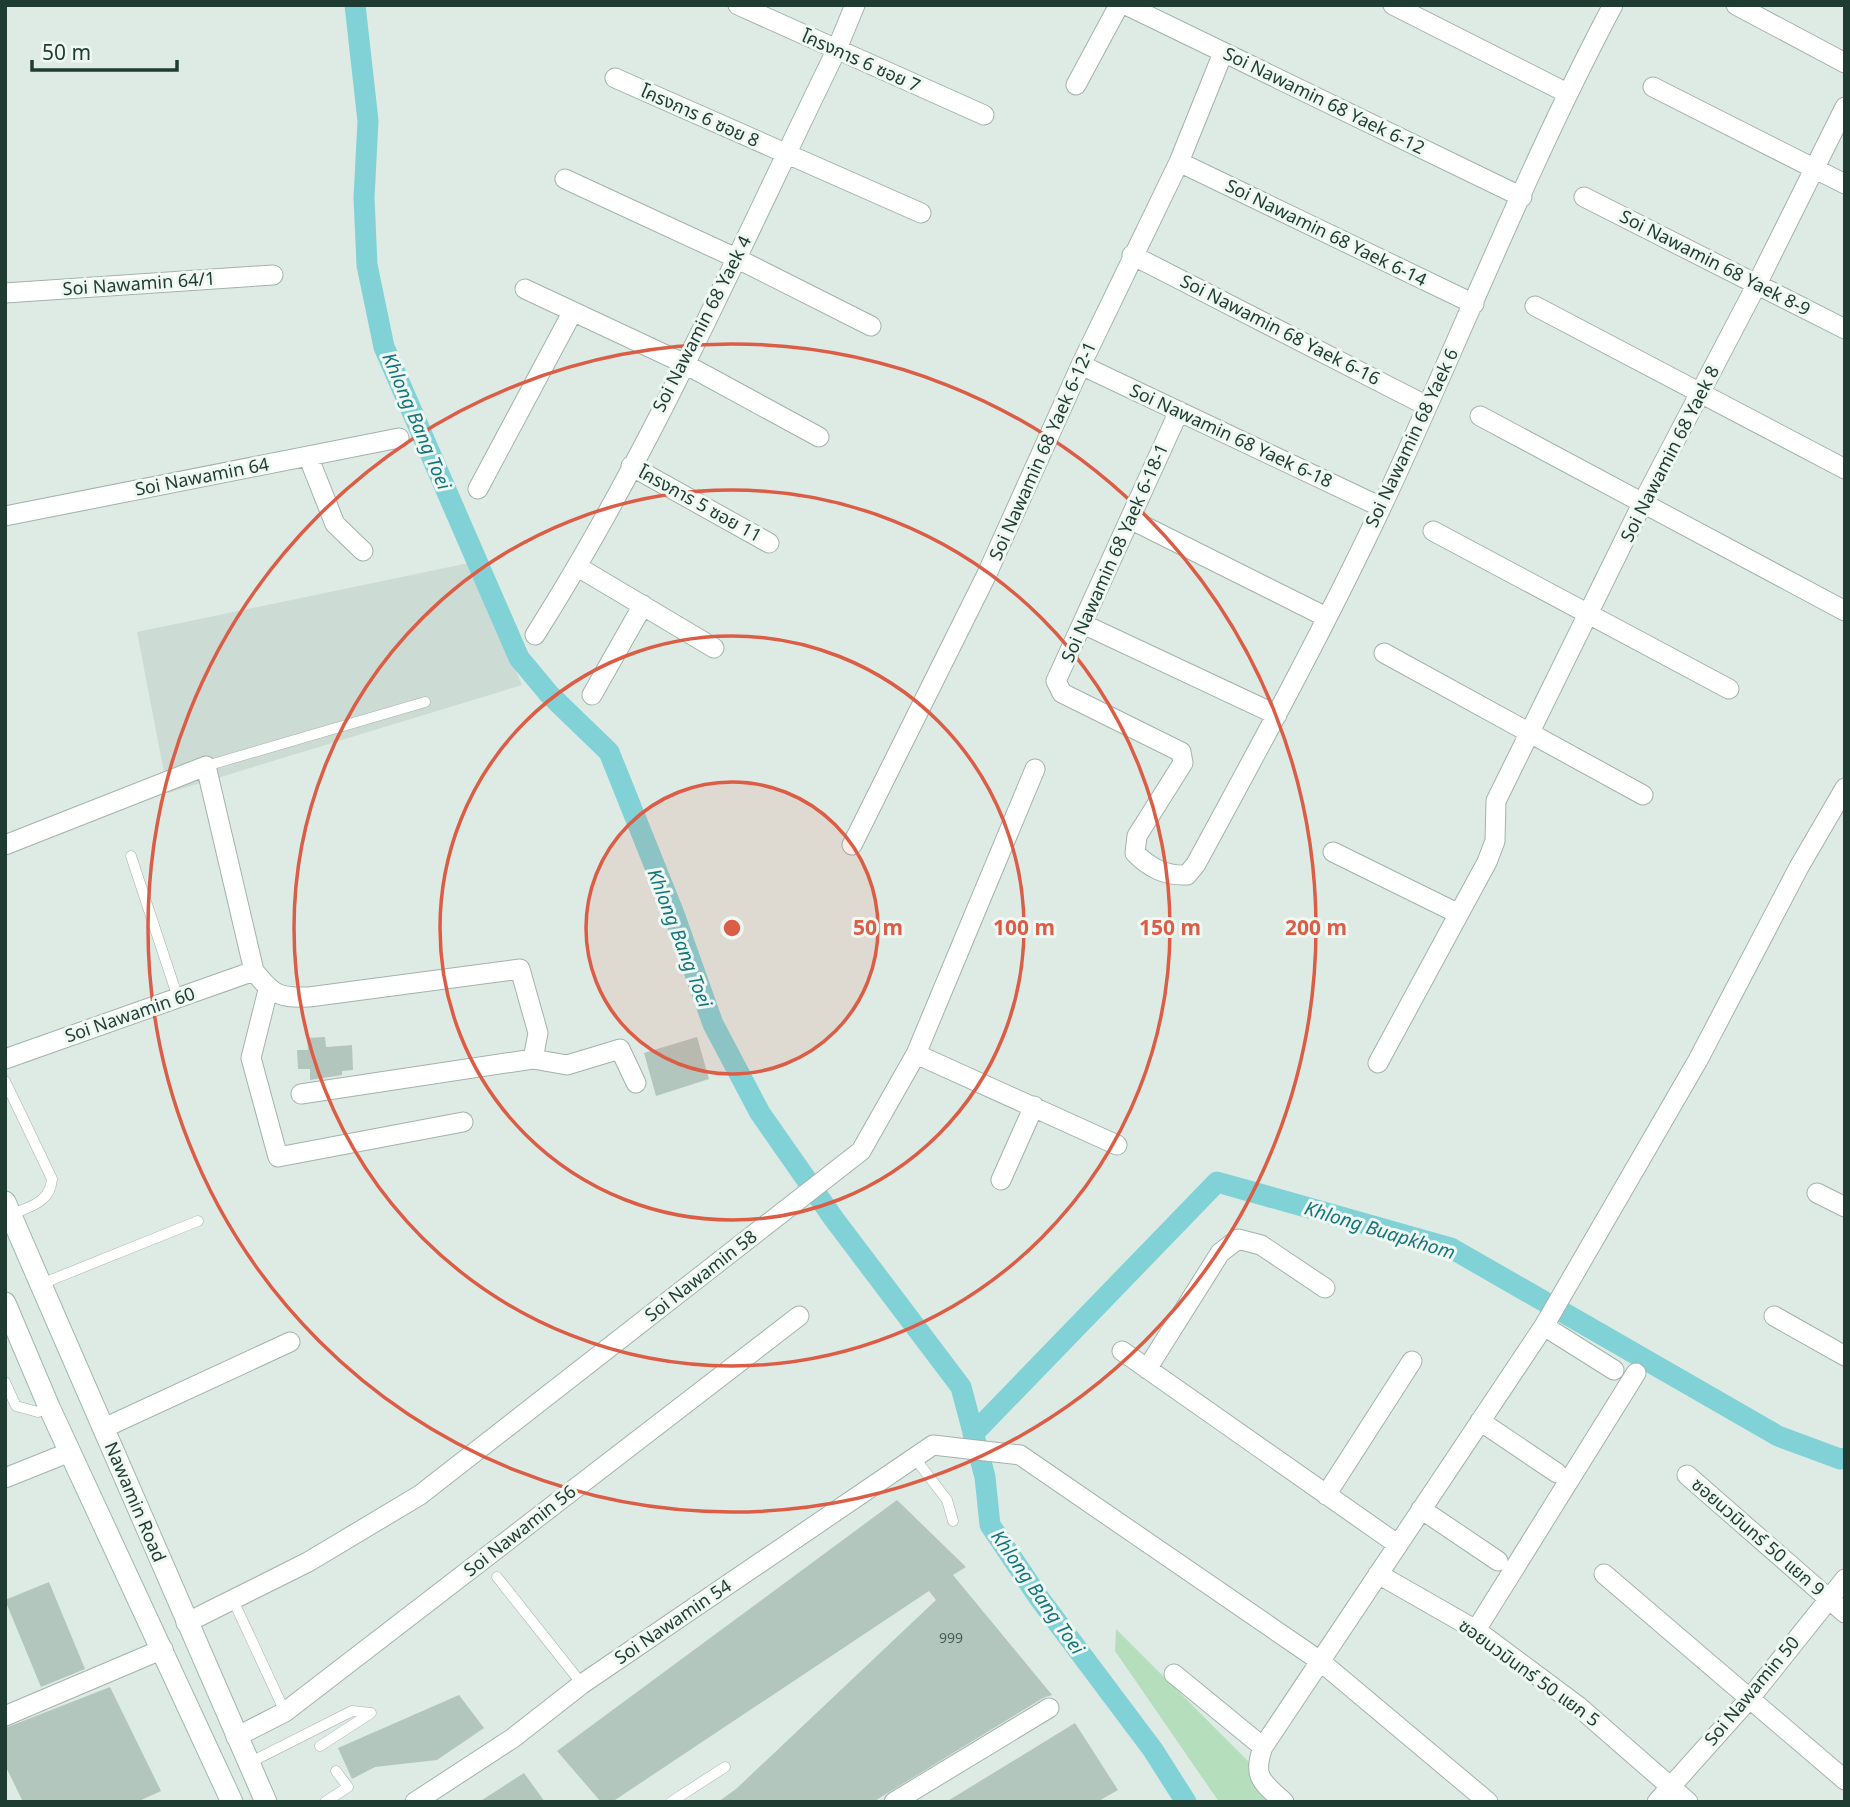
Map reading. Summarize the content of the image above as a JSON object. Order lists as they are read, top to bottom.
{
  "streets": {
    "main road": ["Nawamin Road"],
    "street": [
      "โครงการ 6 ซอย 7",
      "Soi Nawamin 68 Yaek 6-12",
      "โครงการ 6 ซอย 8",
      "Soi Nawamin 68 Yaek 6-14",
      "Soi Nawamin 68 Yaek 8-9",
      "Soi Nawamin 64/1",
      "Soi Nawamin 68 Yaek 4",
      "Soi Nawamin 68 Yaek 6-16",
      "Soi Nawamin 68 Yaek 6-18",
      "Soi Nawamin 68 Yaek 6",
      "Soi Nawamin 68 Yaek 6-12-1",
      "Soi Nawamin 68 Yaek 8",
      "Soi Nawamin 64",
      "โครงการ 5 ซอย 11",
      "Soi Nawamin 68 Yaek 6-18-1",
      "Soi Nawamin 60",
      "Soi Nawamin 58",
      "Soi Nawamin 56",
      "ซอยนวมินทร์ 50 แยก 9",
      "Soi Nawamin 54",
      "ซอยนวมินทร์ 50 แยก 5",
      "Soi Nawamin 50"
    ]
  },
  "crossings": [
    ["โครงการ 6 ซอย 7", "Soi Nawamin 68 Yaek 4"],
    ["Soi Nawamin 68 Yaek 6-12", "Soi Nawamin 68 Yaek 6"],
    ["Soi Nawamin 68 Yaek 6-12", "Soi Nawamin 68 Yaek 6-12-1"],
    ["โครงการ 6 ซอย 8", "Soi Nawamin 68 Yaek 4"],
    ["Soi Nawamin 68 Yaek 6-14", "Soi Nawamin 68 Yaek 6"],
    ["Soi Nawamin 68 Yaek 6-14", "Soi Nawamin 68 Yaek 6-12-1"],
    ["Soi Nawamin 68 Yaek 8-9", "Soi Nawamin 68 Yaek 8"],
    ["Soi Nawamin 68 Yaek 4", "โครงการ 5 ซอย 11"],
    ["Soi Nawamin 68 Yaek 6-16", "Soi Nawamin 68 Yaek 6"],
    ["Soi Nawamin 68 Yaek 6-16", "Soi Nawamin 68 Yaek 6-12-1"],
    ["Soi Nawamin 68 Yaek 6-18", "Soi Nawamin 68 Yaek 6"],
    ["Soi Nawamin 68 Yaek 6-18", "Soi Nawamin 68 Yaek 6-12-1"],
    ["Soi Nawamin 68 Yaek 6-18", "Soi Nawamin 68 Yaek 6-18-1"],
    ["Soi Nawamin 68 Yaek 6", "Soi Nawamin 68 Yaek 6-18-1"],
    ["Soi Nawamin 58", "Nawamin Road"],
    ["Nawamin Road", "Soi Nawamin 56"],
    ["ซอยนวมินทร์ 50 แยก 9", "Soi Nawamin 50"],
    ["ซอยนวมินทร์ 50 แยก 5", "Soi Nawamin 50"]
  ],
  "water": ["Khlong Bang Toei", "Khlong Buapkhom"],
  "house_numbers": ["999"],
  "scale_bar": "50 m",
  "rings": [
    "50 m",
    "100 m",
    "150 m",
    "200 m"
  ]
}
